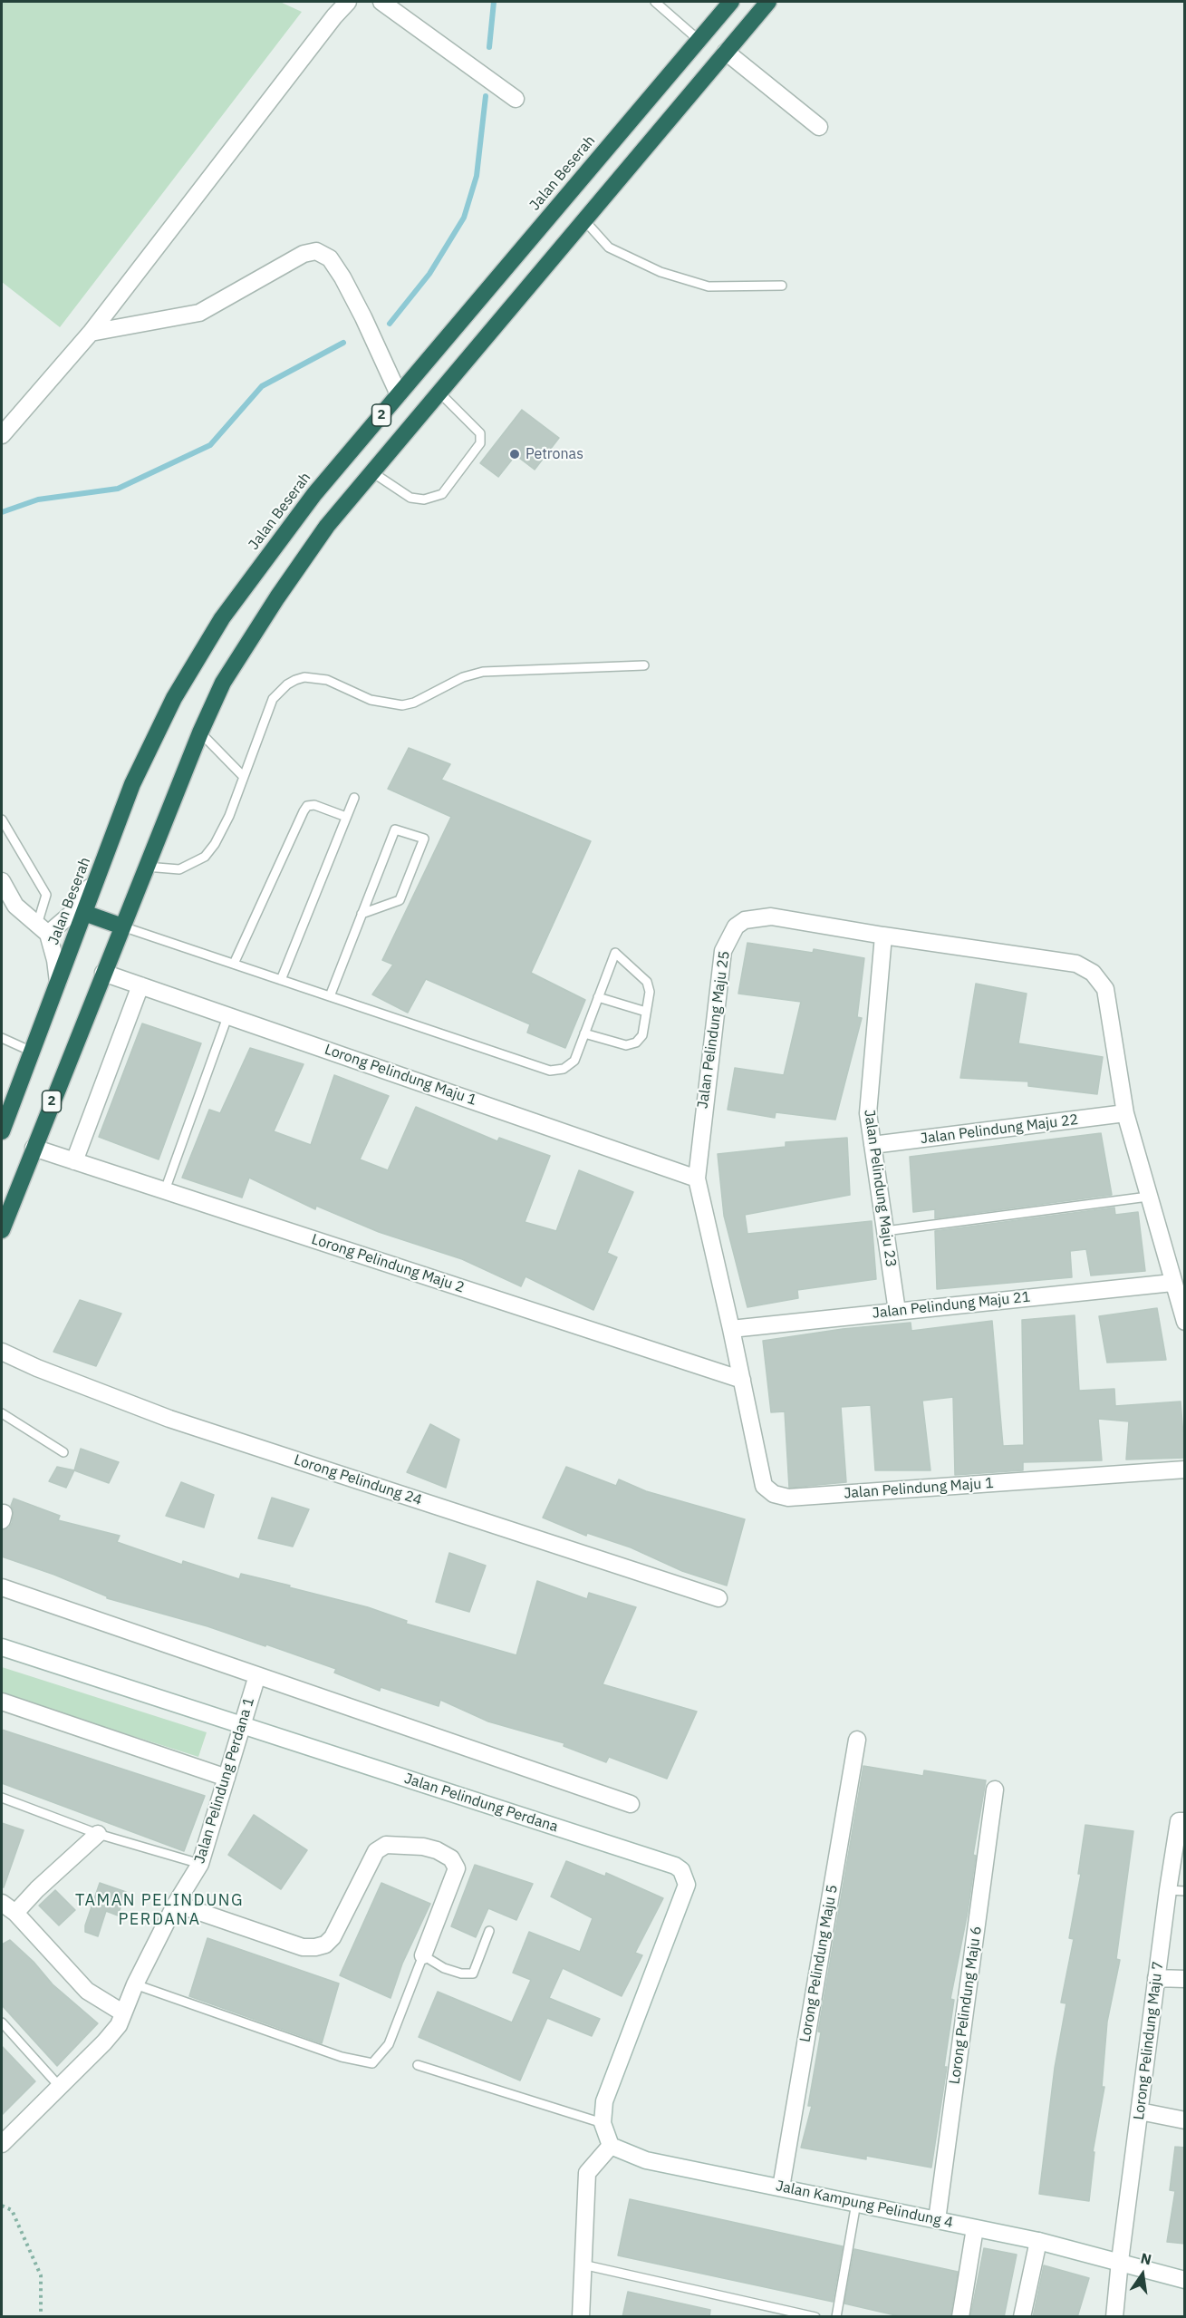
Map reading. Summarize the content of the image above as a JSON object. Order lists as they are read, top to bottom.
{
  "streets": {
    "highway": ["Jalan Beserah", "2"],
    "street": [
      "Jalan Pelindung Maju 25",
      "Lorong Pelindung Maju 1",
      "Jalan Pelindung Maju 22",
      "Jalan Pelindung Maju 23",
      "Lorong Pelindung Maju 2",
      "Jalan Pelindung Maju 21",
      "Lorong Pelindung 24",
      "Jalan Pelindung Maju 1",
      "Jalan Pelindung Perdana 1",
      "Jalan Pelindung Perdana",
      "Lorong Pelindung Maju 5",
      "Lorong Pelindung Maju 6",
      "Lorong Pelindung Maju 7",
      "Jalan Kampung Pelindung 4"
    ]
  },
  "crossings": [
    ["2", "Lorong Pelindung Maju 1"],
    ["2", "Lorong Pelindung Maju 2"],
    ["Jalan Pelindung Maju 25", "Lorong Pelindung Maju 1"],
    ["Jalan Pelindung Maju 25", "Jalan Pelindung Maju 22"],
    ["Jalan Pelindung Maju 25", "Jalan Pelindung Maju 23"],
    ["Jalan Pelindung Maju 25", "Lorong Pelindung Maju 2"],
    ["Jalan Pelindung Maju 25", "Jalan Pelindung Maju 21"],
    ["Jalan Pelindung Maju 25", "Jalan Pelindung Maju 1"],
    ["Jalan Pelindung Maju 22", "Jalan Pelindung Maju 23"],
    ["Jalan Pelindung Maju 23", "Jalan Pelindung Maju 21"],
    ["Lorong Pelindung Maju 2", "Jalan Pelindung Maju 1"],
    ["Jalan Pelindung Perdana 1", "Jalan Pelindung Perdana"],
    ["Jalan Pelindung Perdana", "Jalan Kampung Pelindung 4"],
    ["Lorong Pelindung Maju 5", "Jalan Kampung Pelindung 4"],
    ["Lorong Pelindung Maju 6", "Jalan Kampung Pelindung 4"],
    ["Lorong Pelindung Maju 7", "Jalan Kampung Pelindung 4"]
  ],
  "districts": ["TAMAN PELINDUNG PERDANA"],
  "places": ["Petronas"],
  "north": "top"
}
